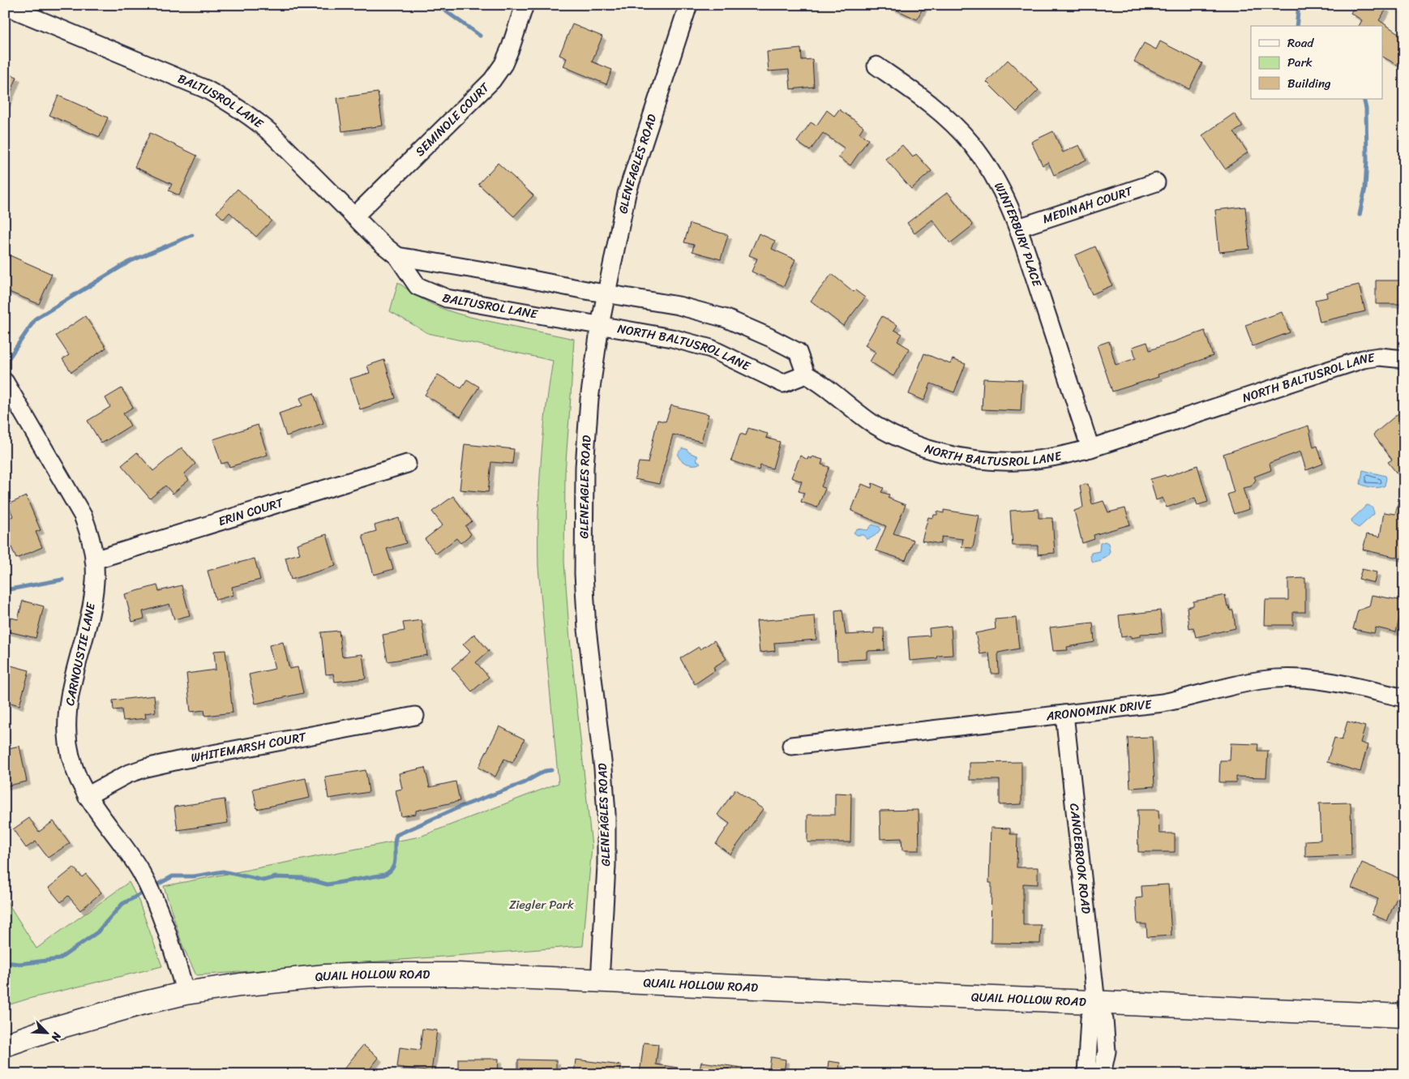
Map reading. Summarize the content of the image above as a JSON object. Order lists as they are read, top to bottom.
{
  "streets": {
    "main road": ["QUAIL HOLLOW ROAD"],
    "street": [
      "BALTUSROL LANE",
      "SEMINOLE COURT",
      "GLENEAGLES ROAD",
      "MEDINAH COURT",
      "WINTERBURY PLACE",
      "NORTH BALTUSROL LANE",
      "ERIN COURT",
      "CARNOUSTIE LANE",
      "ARONOMINK DRIVE",
      "WHITEMARSH COURT",
      "CANOEBROOK ROAD"
    ]
  },
  "crossings": [
    ["BALTUSROL LANE", "SEMINOLE COURT"],
    ["BALTUSROL LANE", "GLENEAGLES ROAD"],
    ["BALTUSROL LANE", "NORTH BALTUSROL LANE"],
    ["GLENEAGLES ROAD", "NORTH BALTUSROL LANE"],
    ["GLENEAGLES ROAD", "QUAIL HOLLOW ROAD"],
    ["MEDINAH COURT", "WINTERBURY PLACE"],
    ["WINTERBURY PLACE", "NORTH BALTUSROL LANE"],
    ["ERIN COURT", "CARNOUSTIE LANE"],
    ["CARNOUSTIE LANE", "WHITEMARSH COURT"],
    ["CARNOUSTIE LANE", "QUAIL HOLLOW ROAD"],
    ["ARONOMINK DRIVE", "CANOEBROOK ROAD"],
    ["CANOEBROOK ROAD", "QUAIL HOLLOW ROAD"]
  ],
  "parks": ["Ziegler Park"],
  "legend": ["Road", "Park", "Building"],
  "north": "bottom right"
}
